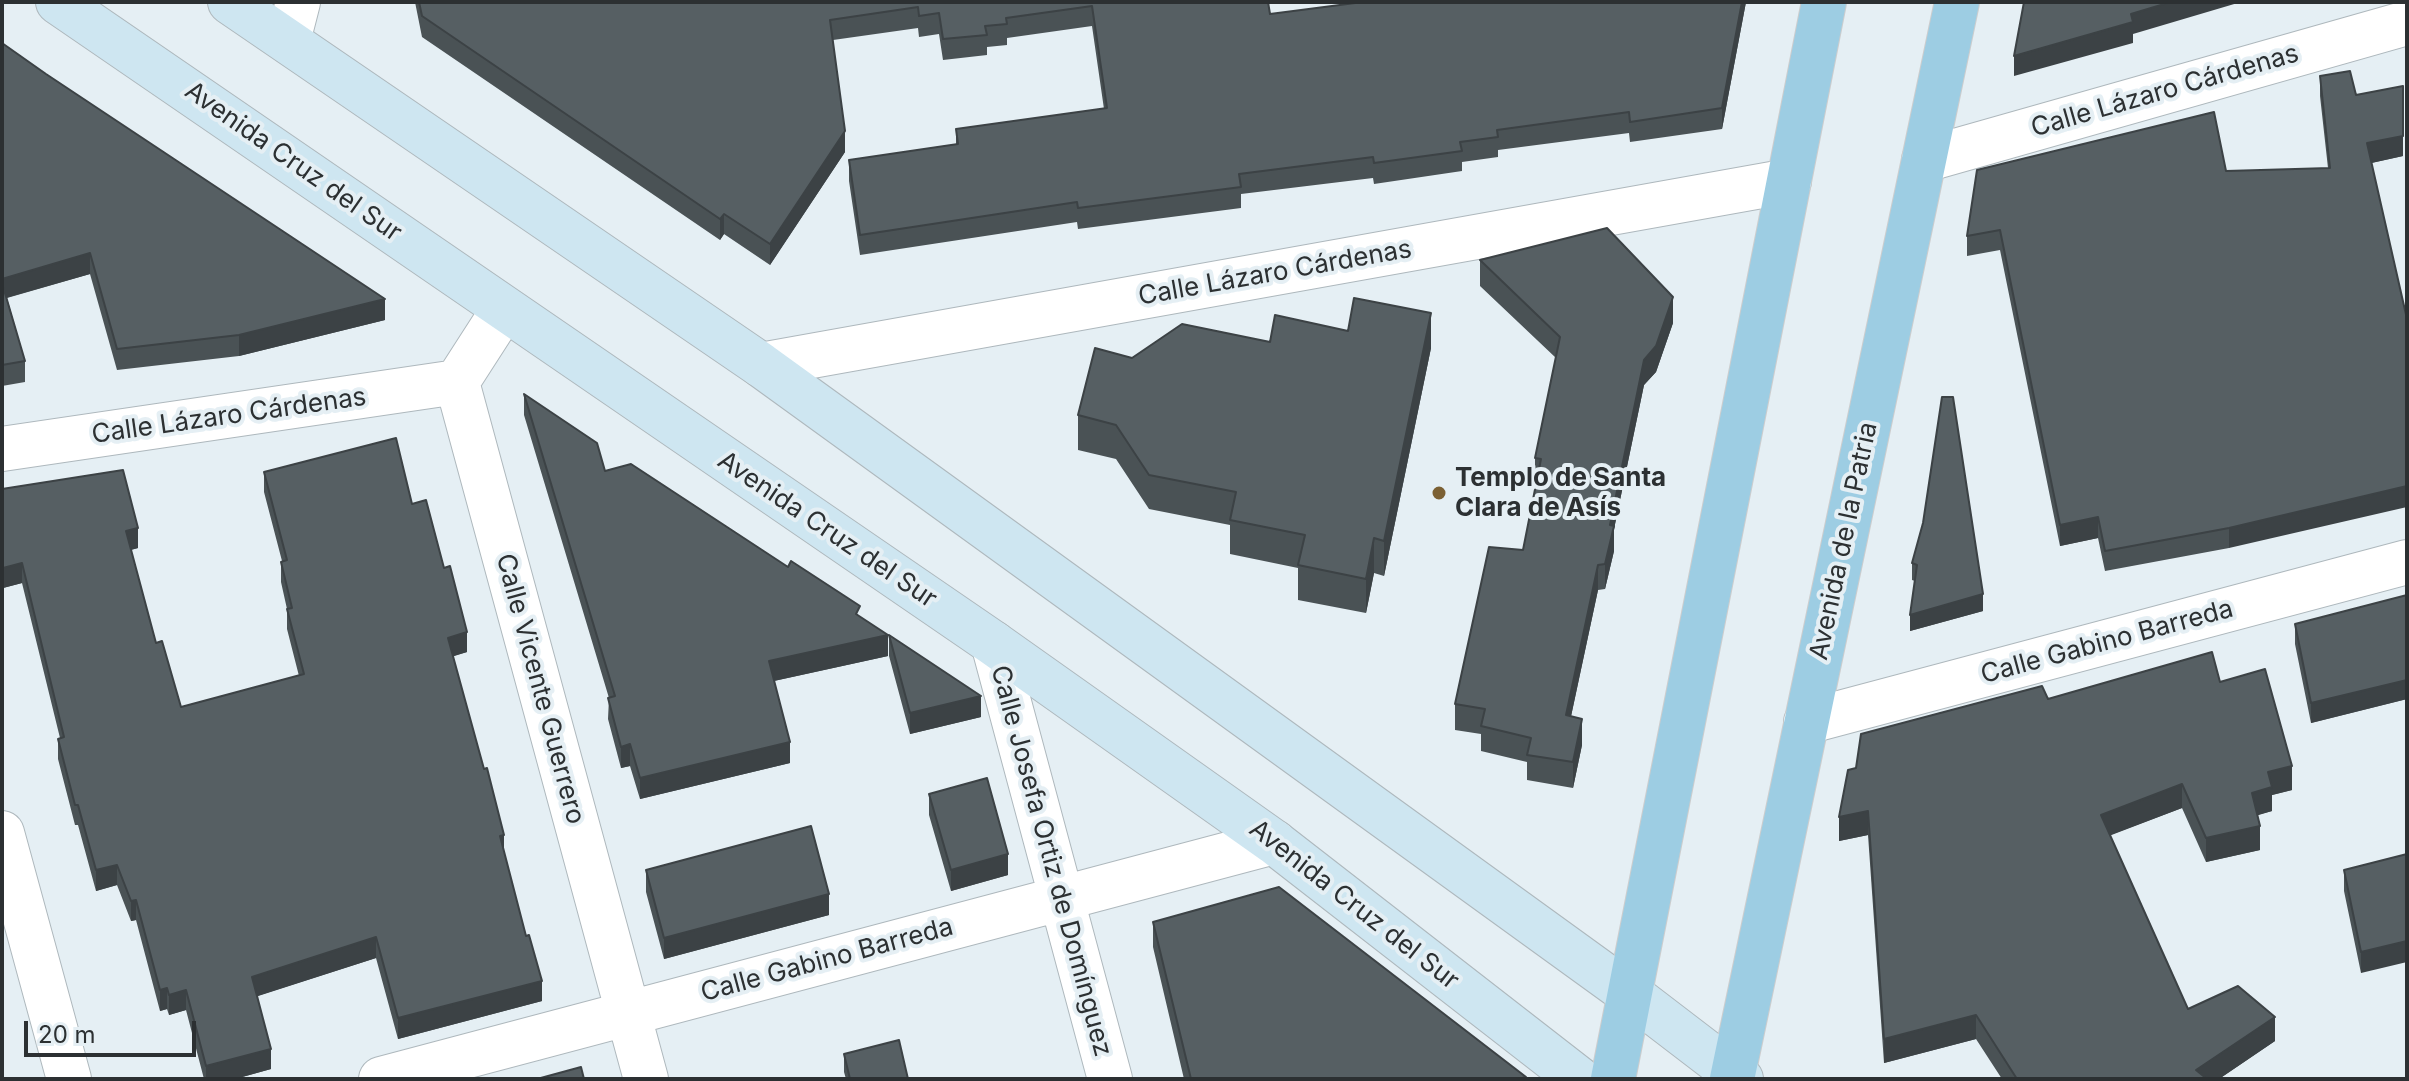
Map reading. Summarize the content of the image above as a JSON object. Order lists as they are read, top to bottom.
{
  "streets": {
    "main road": ["Avenida Cruz del Sur", "Avenida de la Patria"],
    "street": [
      "Calle Lázaro Cárdenas",
      "Calle Gabino Barreda",
      "Calle Vicente Guerrero",
      "Calle Josefa Ortiz de Domínguez"
    ]
  },
  "crossings": [
    ["Calle Lázaro Cárdenas", "Avenida de la Patria"],
    ["Calle Lázaro Cárdenas", "Calle Vicente Guerrero"],
    ["Avenida Cruz del Sur", "Calle Gabino Barreda"],
    ["Avenida Cruz del Sur", "Calle Josefa Ortiz de Domínguez"],
    ["Avenida de la Patria", "Calle Gabino Barreda"],
    ["Calle Gabino Barreda", "Calle Vicente Guerrero"],
    ["Calle Gabino Barreda", "Calle Josefa Ortiz de Domínguez"]
  ],
  "places": ["Templo de Santa Clara de Asís"],
  "scale_bar": "20 m"
}
